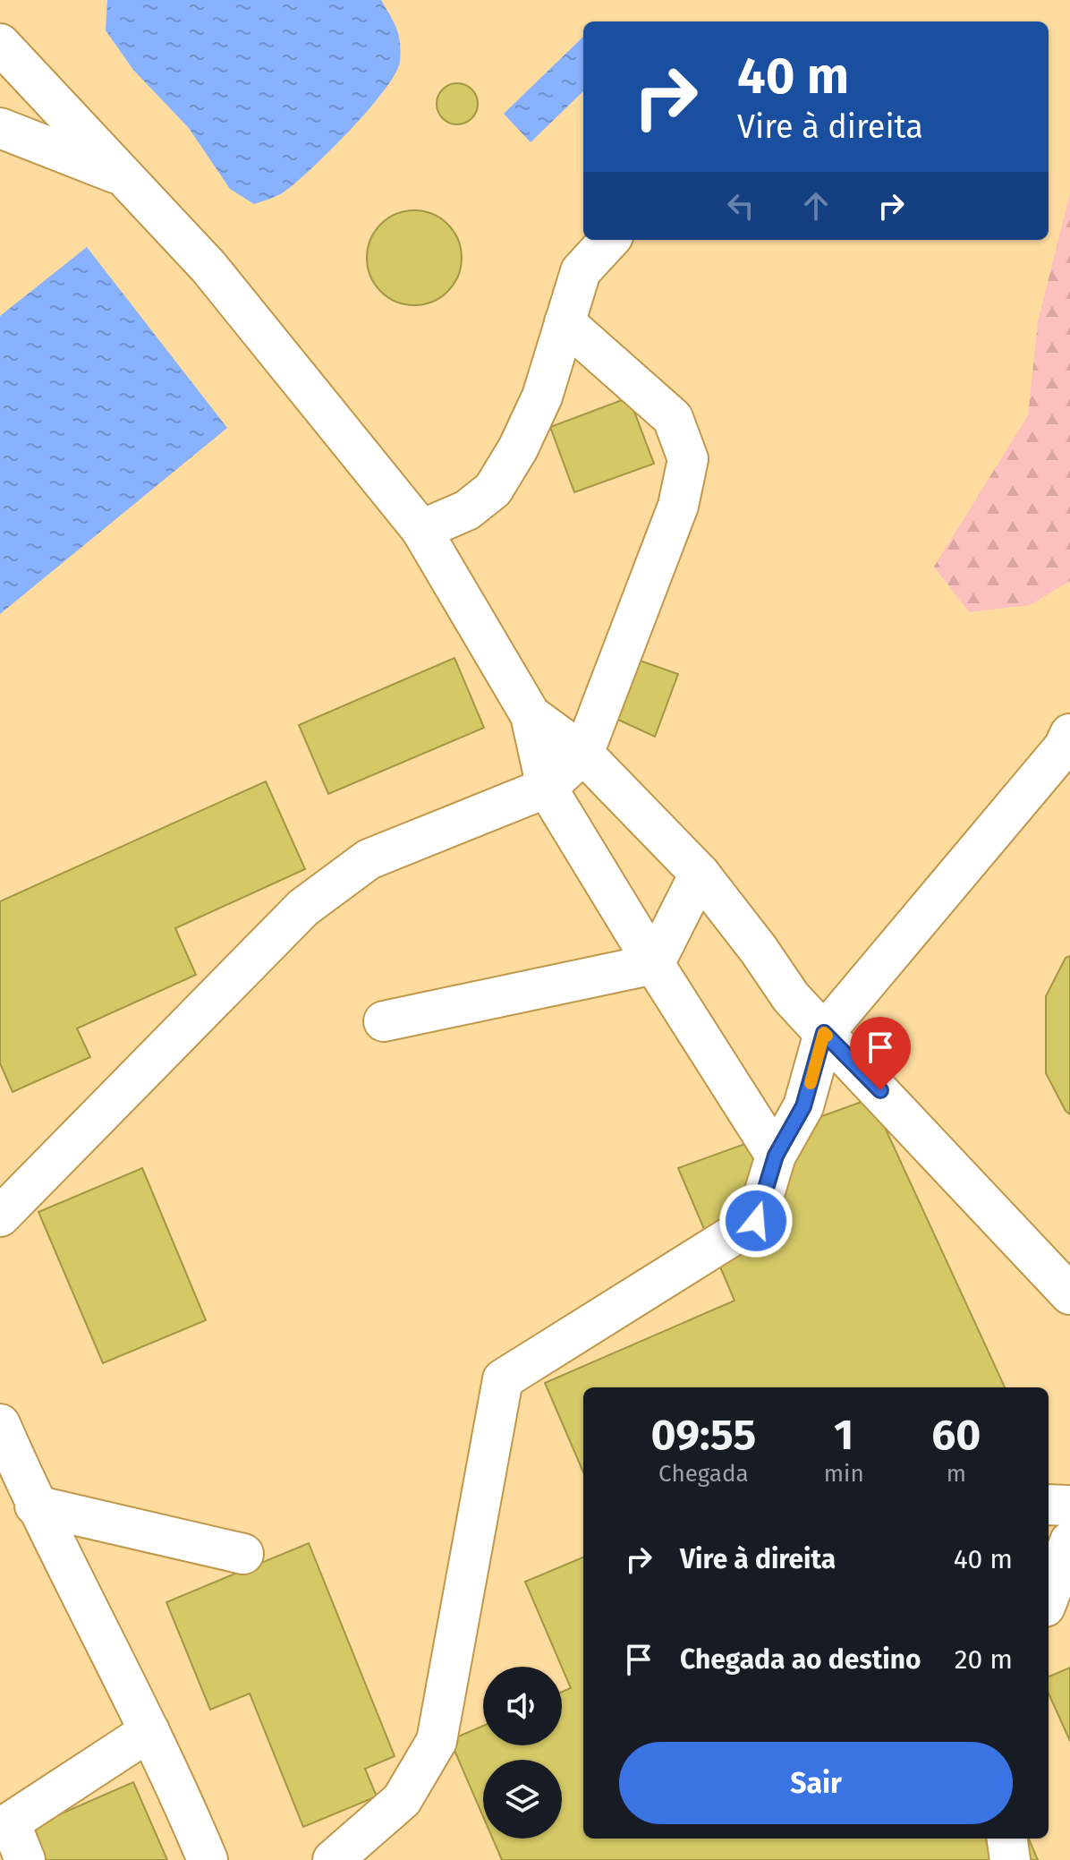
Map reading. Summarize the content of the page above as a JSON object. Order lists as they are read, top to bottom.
{
  "page": {
    "turn": ["40 m", "Vire à direita"],
    "eta": [
      "09:55",
      "Chegada",
      "1",
      "min",
      "60",
      "m"
    ],
    "list": [
      {
        "name": "Vire à direita",
        "value": "40 m"
      },
      {
        "name": "Chegada ao destino",
        "value": "20 m"
      }
    ],
    "buttons": "Sair"
  }
}
